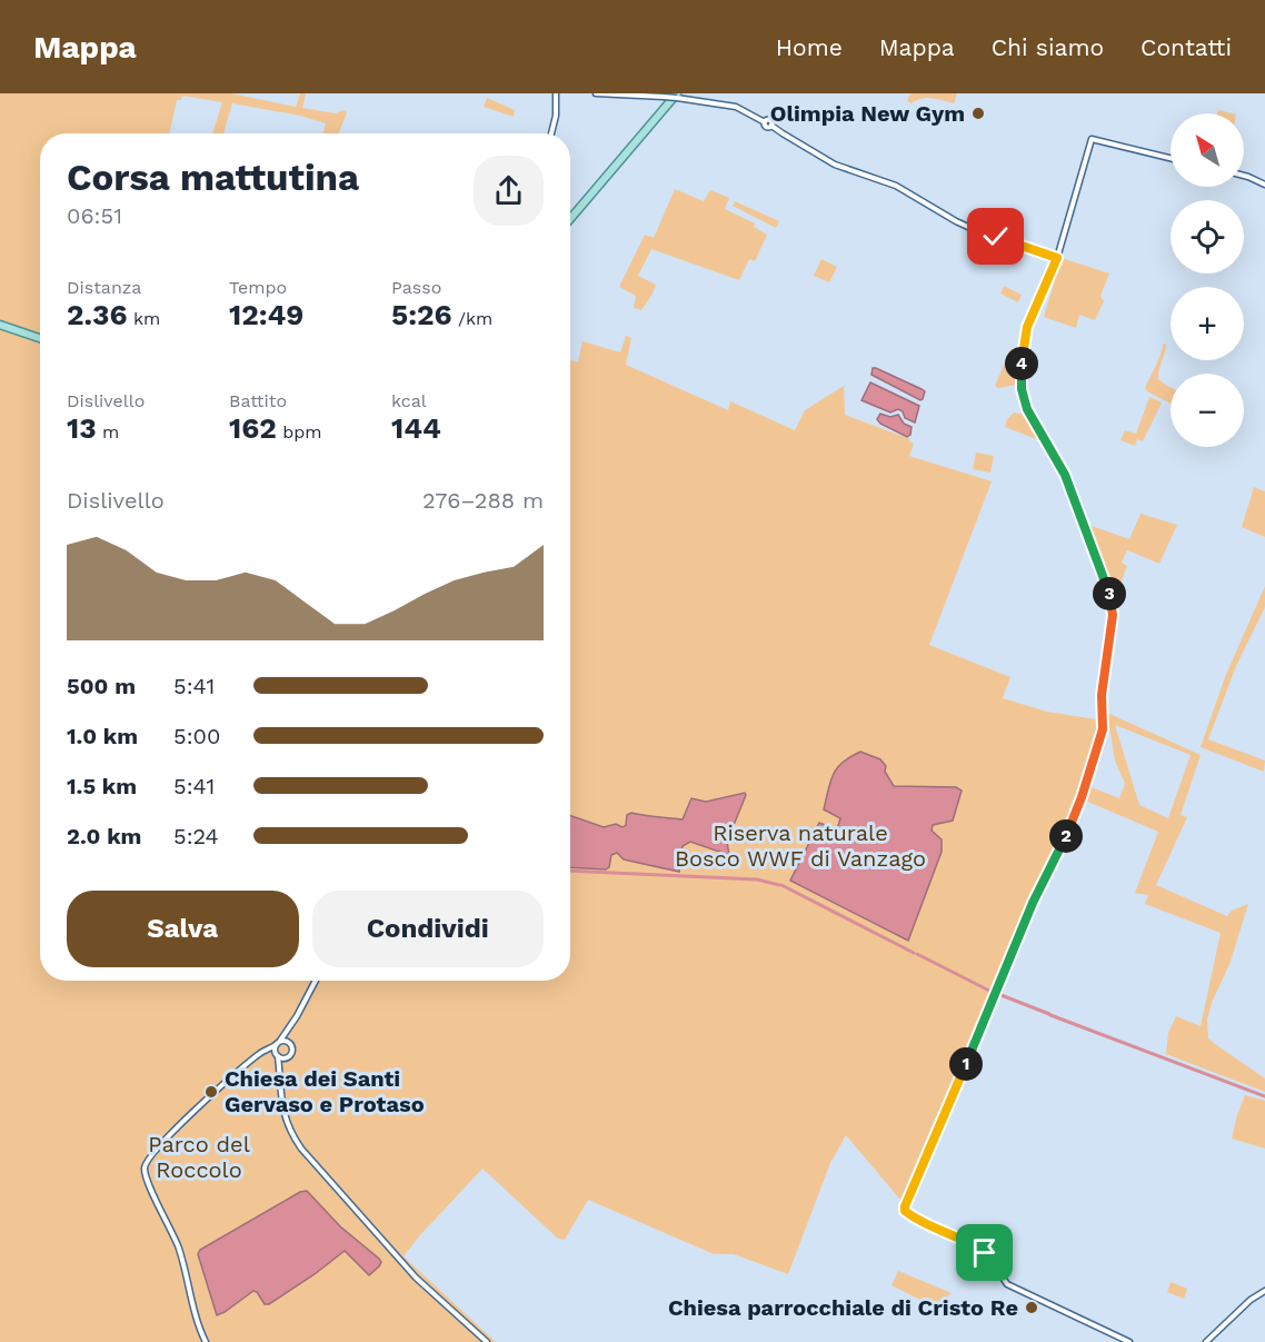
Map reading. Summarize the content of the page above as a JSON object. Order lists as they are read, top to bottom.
{
  "parks": ["Riserva naturale Bosco WWF di Vanzago", "Parco del Roccolo"],
  "places": ["Olimpia New Gym", "Chiesa dei Santi Gervaso e Protaso", "Chiesa parrocchiale di Cristo Re"],
  "north": "top left",
  "page": {
    "header": "Mappa",
    "nav": [
      "Home",
      "Mappa",
      "Chi siamo",
      "Contatti"
    ],
    "map_buttons": ["+", "−"],
    "heading": ["Corsa mattutina", "06:51"],
    "stats": [
      ["Distanza", "2.36 km"],
      ["Tempo", "12:49"],
      ["Passo", "5:26 /km"],
      ["Dislivello", "13 m"],
      ["Battito", "162 bpm"],
      ["kcal", "144"]
    ],
    "pins": [
      "4",
      "3",
      "2",
      "1"
    ],
    "chart": ["Dislivello", "276–288 m"],
    "list": [
      {
        "name": "500 m",
        "note": "5:41"
      },
      {
        "name": "1.0 km",
        "note": "5:00"
      },
      {
        "name": "1.5 km",
        "note": "5:41"
      },
      {
        "name": "2.0 km",
        "note": "5:24"
      }
    ],
    "buttons": ["Salva", "Condividi"]
  }
}
